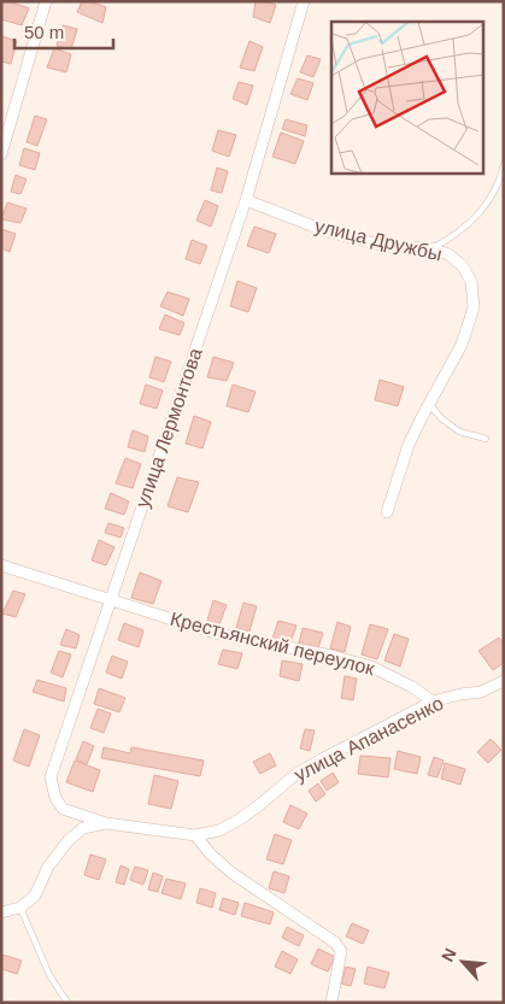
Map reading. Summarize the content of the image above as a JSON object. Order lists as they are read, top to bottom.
{
  "streets": {
    "street": [
      "улица Дружбы",
      "улица Лермонтова",
      "Крестьянский переулок",
      "улица Апанасенко"
    ]
  },
  "crossings": [
    ["улица Дружбы", "улица Лермонтова"],
    ["улица Лермонтова", "Крестьянский переулок"],
    ["улица Лермонтова", "улица Апанасенко"],
    ["Крестьянский переулок", "улица Апанасенко"]
  ],
  "scale_bar": "50 m",
  "north": "top left"
}
